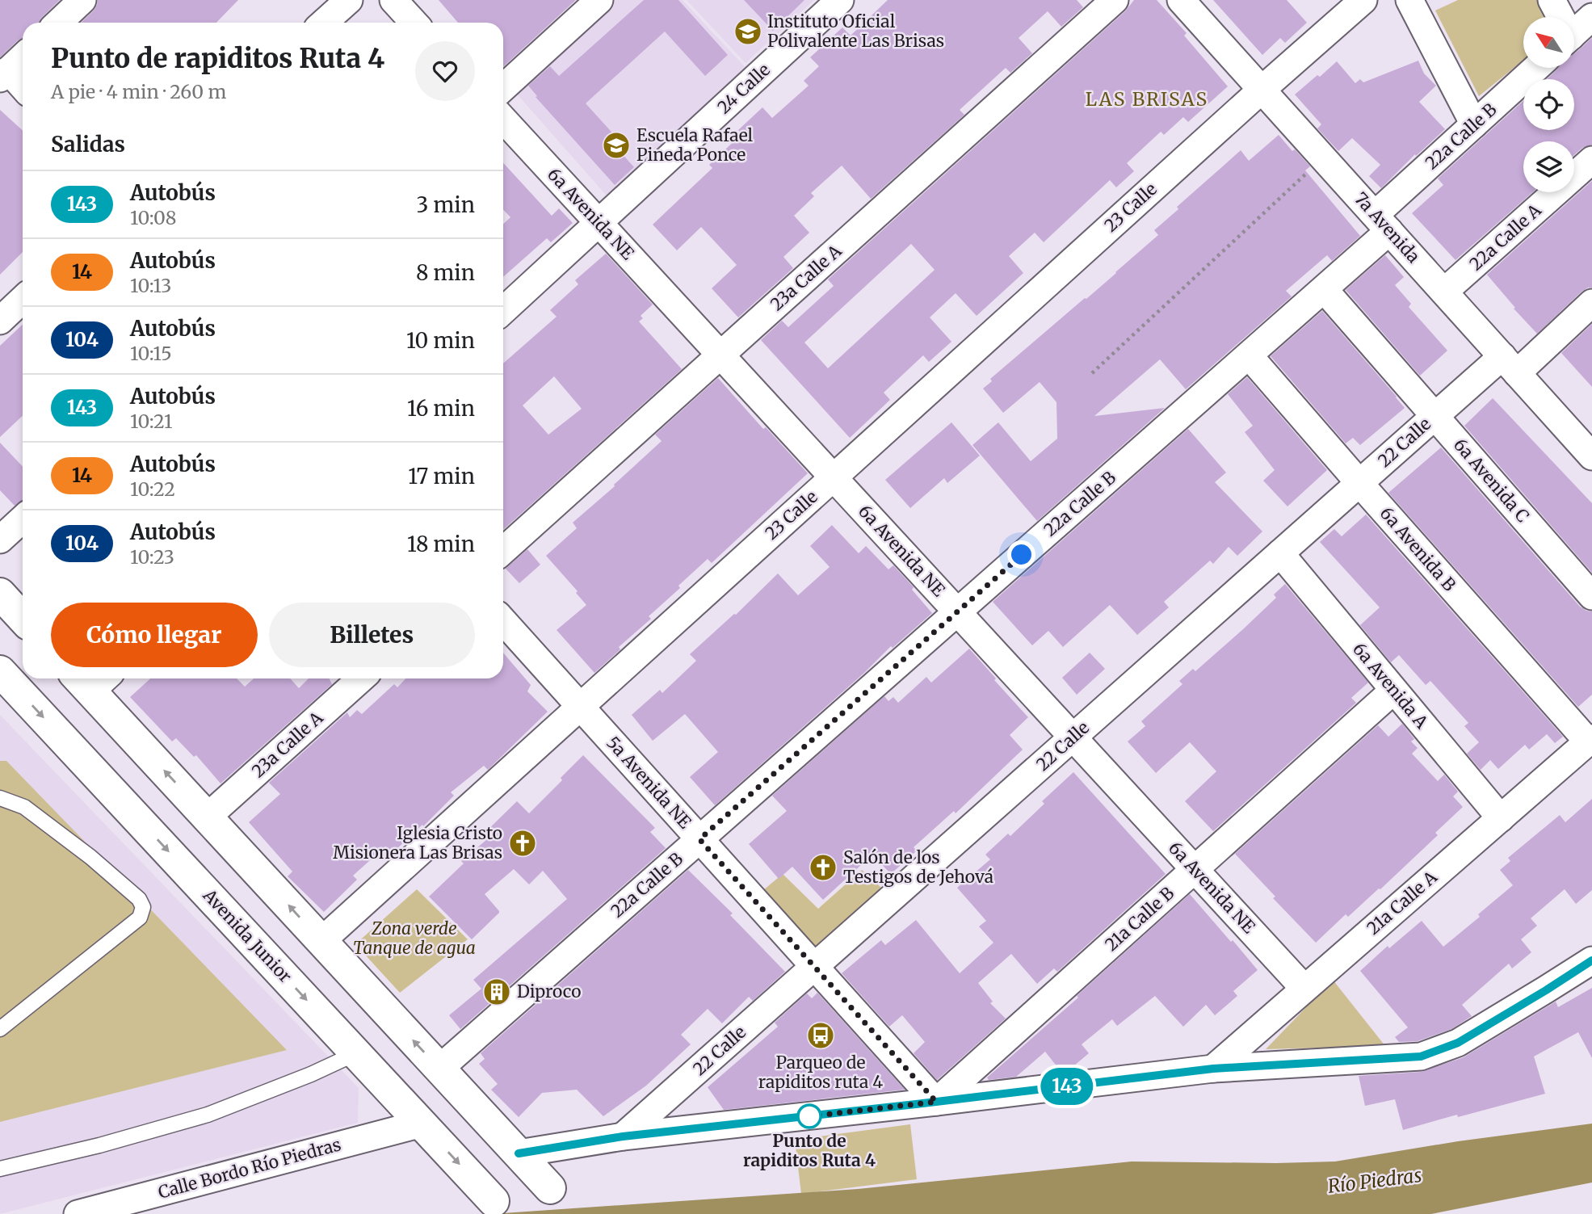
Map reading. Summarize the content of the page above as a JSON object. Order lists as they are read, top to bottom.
{
  "streets": {
    "main road": ["Avenida Junior"],
    "street": [
      "24 Calle",
      "22a Calle B",
      "23 Calle",
      "6a Avenida NE",
      "7a Avenida",
      "22a Calle A",
      "23a Calle A",
      "22 Calle",
      "6a Avenida C",
      "6a Avenida B",
      "6a Avenida A",
      "5a Avenida NE",
      "21a Calle A",
      "21a Calle B",
      "Calle Bordo Río Piedras"
    ]
  },
  "crossings": [
    ["24 Calle", "6a Avenida NE"],
    ["22a Calle B", "6a Avenida NE"],
    ["22a Calle B", "7a Avenida"],
    ["22a Calle B", "6a Avenida C"],
    ["22a Calle B", "6a Avenida B"],
    ["22a Calle B", "5a Avenida NE"],
    ["23 Calle", "6a Avenida NE"],
    ["23 Calle", "7a Avenida"],
    ["23 Calle", "5a Avenida NE"],
    ["6a Avenida NE", "23a Calle A"],
    ["6a Avenida NE", "22 Calle"],
    ["6a Avenida NE", "21a Calle A"],
    ["6a Avenida NE", "21a Calle B"],
    ["7a Avenida", "22a Calle A"],
    ["7a Avenida", "22 Calle"],
    ["22 Calle", "6a Avenida C"],
    ["22 Calle", "6a Avenida B"],
    ["22 Calle", "6a Avenida A"],
    ["22 Calle", "5a Avenida NE"],
    ["6a Avenida B", "21a Calle A"],
    ["6a Avenida A", "21a Calle A"],
    ["6a Avenida A", "21a Calle B"],
    ["5a Avenida NE", "21a Calle B"],
    ["Avenida Junior", "Calle Bordo Río Piedras"]
  ],
  "districts": ["LAS BRISAS"],
  "water": ["Río Piedras"],
  "parks": ["Zona verde Tanque de agua"],
  "places": {
    "school or university": ["Instituto Oficial Polivalente Las Brisas", "Escuela Rafael Pineda Ponce"],
    "church": ["Iglesia Cristo Misionera Las Brisas", "Salón de los Testigos de Jehová"],
    "building": ["Diproco"],
    "bus stop": ["Parqueo de rapiditos ruta 4"],
    "other": ["Punto de rapiditos Ruta 4"]
  },
  "lines": ["bus line 143"],
  "north": "top left",
  "page": {
    "on_map": "143",
    "heading": [
      ["Punto de rapiditos Ruta 4", "A pie · 4 min · 260 m"],
      "Salidas"
    ],
    "list": [
      {
        "mark": "143",
        "name": "Autobús",
        "note": "10:08",
        "value": "3 min"
      },
      {
        "mark": "14",
        "name": "Autobús",
        "note": "10:13",
        "value": "8 min"
      },
      {
        "mark": "104",
        "name": "Autobús",
        "note": "10:15",
        "value": "10 min"
      },
      {
        "mark": "143",
        "name": "Autobús",
        "note": "10:21",
        "value": "16 min"
      },
      {
        "mark": "14",
        "name": "Autobús",
        "note": "10:22",
        "value": "17 min"
      },
      {
        "mark": "104",
        "name": "Autobús",
        "note": "10:23",
        "value": "18 min"
      }
    ],
    "buttons": ["Cómo llegar", "Billetes"]
  }
}
